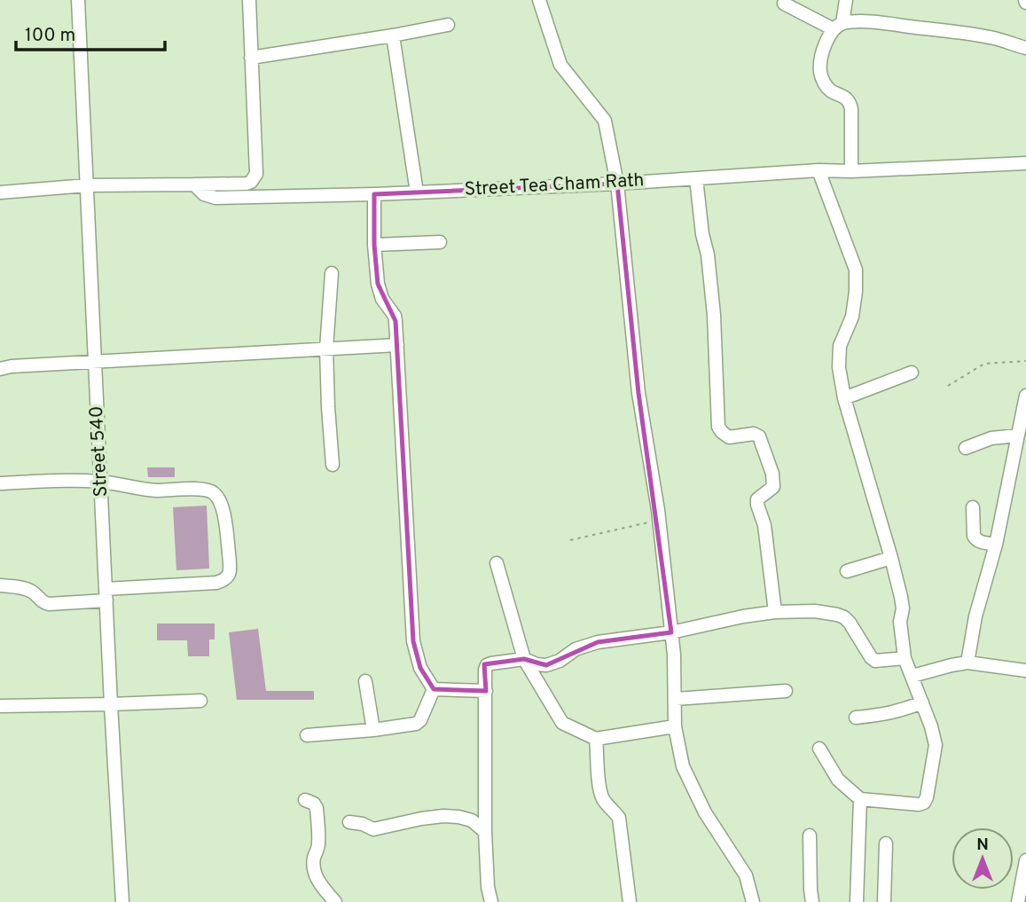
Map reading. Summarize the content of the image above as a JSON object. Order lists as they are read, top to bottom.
{
  "streets": {
    "street": ["Street Tea Cham Rath", "Street 540"]
  },
  "crossings": [
    ["Street Tea Cham Rath", "Street 540"]
  ],
  "scale_bar": "100 m",
  "north": "top"
}
